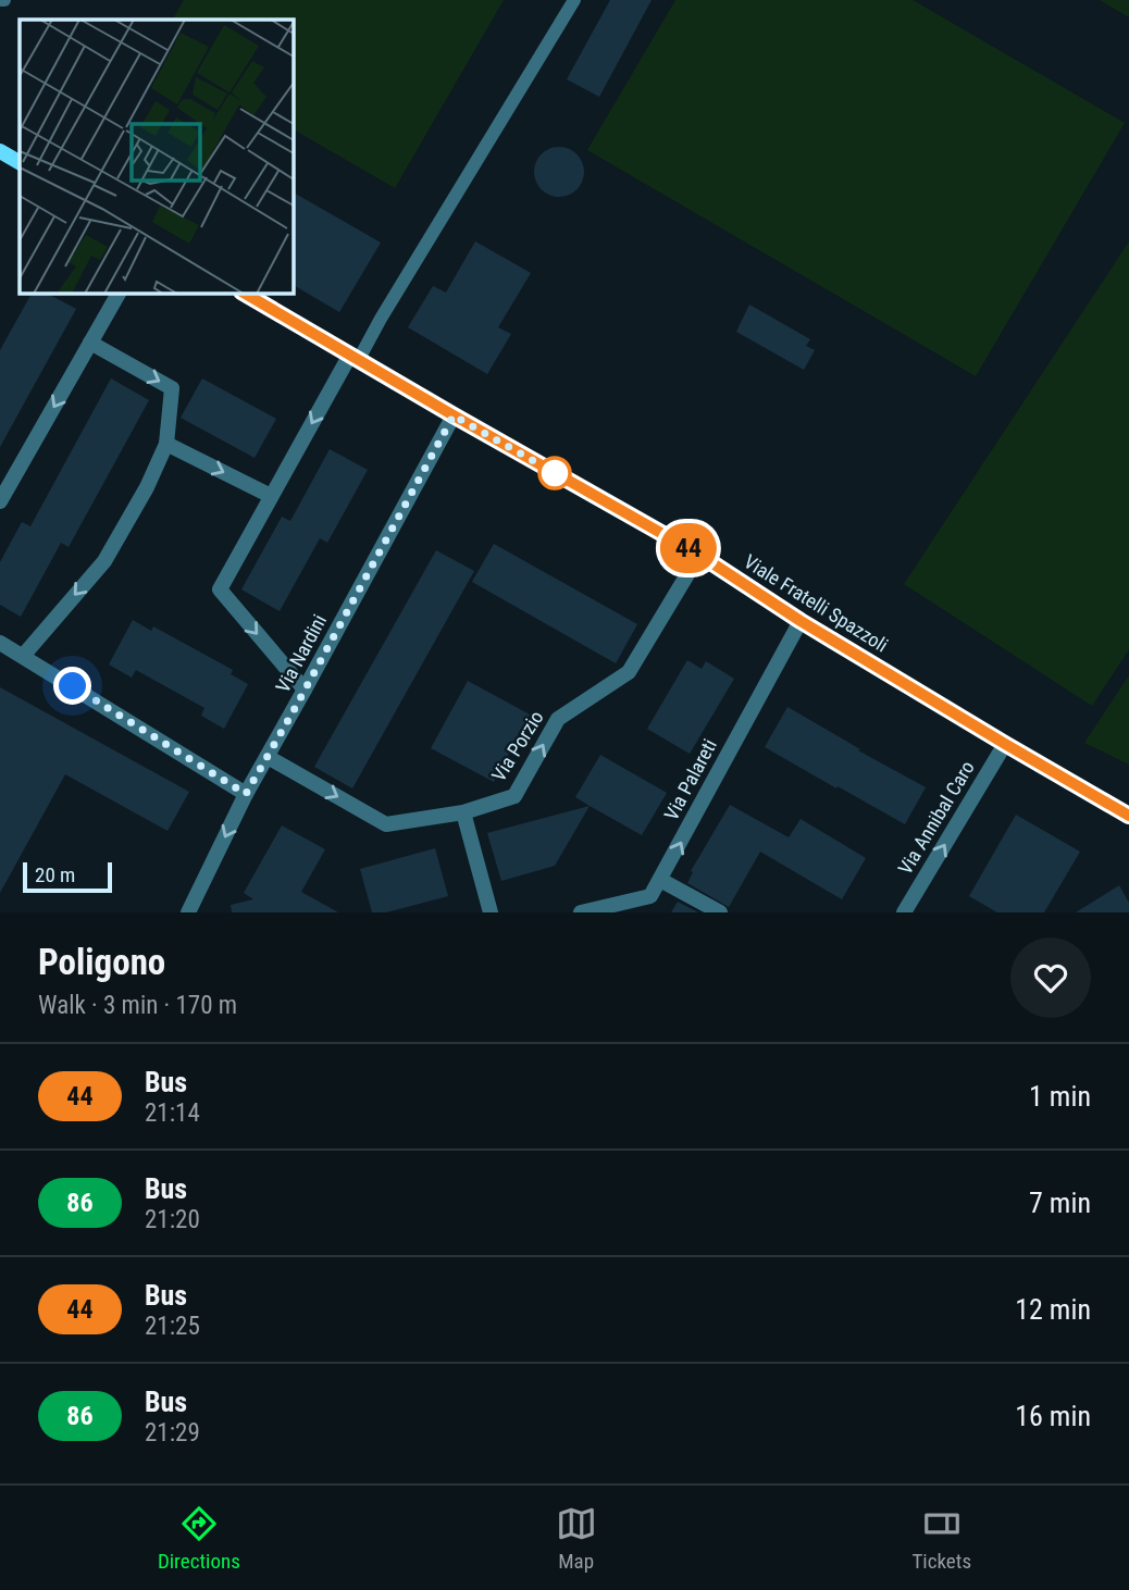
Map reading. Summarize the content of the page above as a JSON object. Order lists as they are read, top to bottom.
{
  "streets": {
    "street": [
      "Viale Fratelli Spazzoli",
      "Via Nardini",
      "Via Porzio",
      "Via Palareti",
      "Via Annibal Caro"
    ]
  },
  "crossings": [
    ["Viale Fratelli Spazzoli", "Via Nardini"],
    ["Viale Fratelli Spazzoli", "Via Porzio"],
    ["Viale Fratelli Spazzoli", "Via Palareti"],
    ["Viale Fratelli Spazzoli", "Via Annibal Caro"],
    ["Via Nardini", "Via Porzio"]
  ],
  "one_way": ["Via Porzio", "Via Palareti", "Via Annibal Caro"],
  "lines": ["bus line 44"],
  "scale_bar": "20 m",
  "page": {
    "on_map": "44",
    "scale": "20 m",
    "heading": ["Poligono", "Walk · 3 min · 170 m"],
    "list": [
      {
        "mark": "44",
        "name": "Bus",
        "note": "21:14",
        "value": "1 min"
      },
      {
        "mark": "86",
        "name": "Bus",
        "note": "21:20",
        "value": "7 min"
      },
      {
        "mark": "44",
        "name": "Bus",
        "note": "21:25",
        "value": "12 min"
      },
      {
        "mark": "86",
        "name": "Bus",
        "note": "21:29",
        "value": "16 min"
      }
    ],
    "tabs": ["Directions", "Map", "Tickets"]
  }
}
